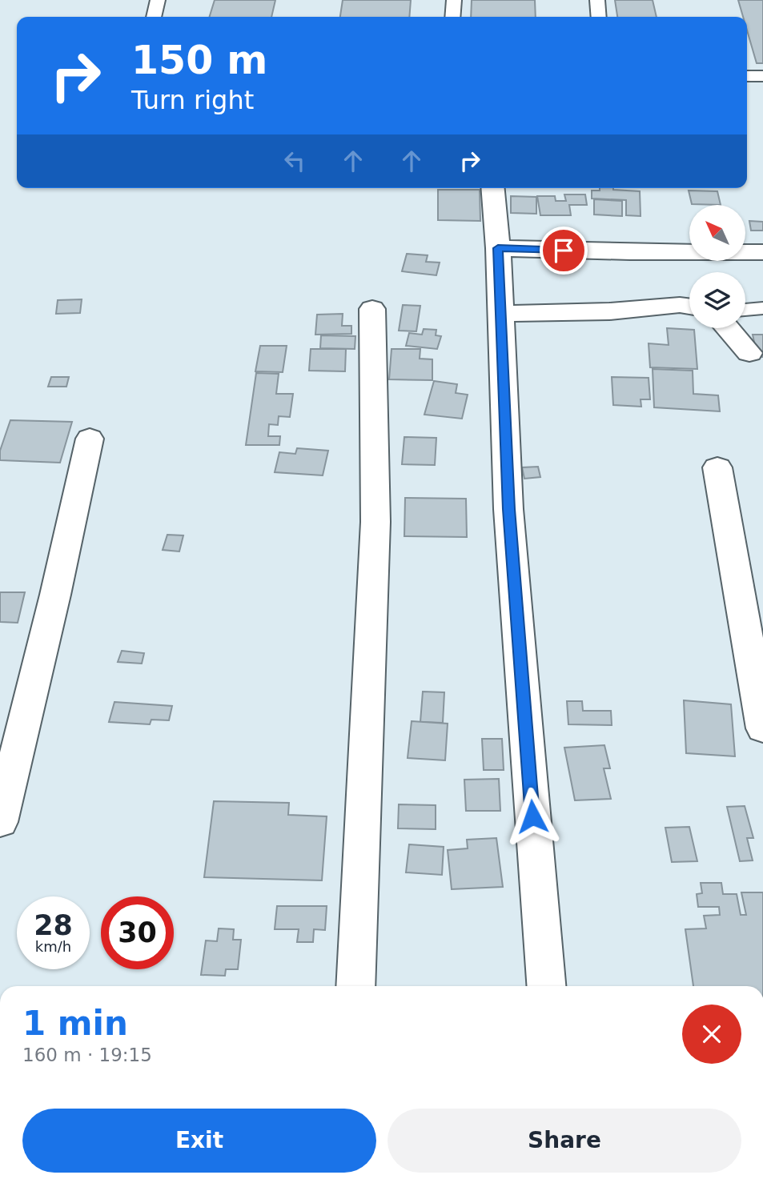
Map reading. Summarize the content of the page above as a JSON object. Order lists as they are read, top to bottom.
{
  "north": "top left",
  "page": {
    "turn": ["150 m", "Turn right"],
    "speed": "28 km/h",
    "limit": "30",
    "heading": ["1 min", "160 m · 19:15"],
    "buttons": ["Exit", "Share"]
  }
}
